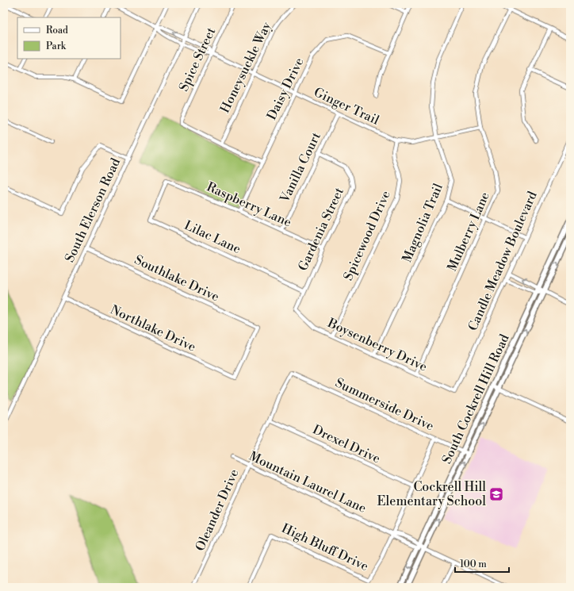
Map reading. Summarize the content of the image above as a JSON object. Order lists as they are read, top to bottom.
{
  "streets": {
    "main road": ["South Cockrell Hill Road"],
    "street": [
      "Spice Street",
      "Honeysuckle Way",
      "Daisy Drive",
      "Ginger Trail",
      "Vanilla Court",
      "Raspberry Lane",
      "South Elerson Road",
      "Magnolia Trail",
      "Gardenia Street",
      "Mulberry Lane",
      "Spicewood Drive",
      "Lilac Lane",
      "Candle Meadow Boulevard",
      "Southlake Drive",
      "Northlake Drive",
      "Boysenberry Drive",
      "Summerside Drive",
      "Drexel Drive",
      "Mountain Laurel Lane",
      "Oleander Drive",
      "High Bluff Drive"
    ]
  },
  "crossings": [
    ["Spice Street", "Honeysuckle Way"],
    ["Spice Street", "Ginger Trail"],
    ["Honeysuckle Way", "Ginger Trail"],
    ["Daisy Drive", "Ginger Trail"],
    ["Daisy Drive", "Raspberry Lane"],
    ["Ginger Trail", "Vanilla Court"],
    ["Ginger Trail", "South Elerson Road"],
    ["Ginger Trail", "Magnolia Trail"],
    ["Ginger Trail", "Mulberry Lane"],
    ["Ginger Trail", "Spicewood Drive"],
    ["Vanilla Court", "Raspberry Lane"],
    ["Vanilla Court", "Gardenia Street"],
    ["Raspberry Lane", "Gardenia Street"],
    ["Raspberry Lane", "Lilac Lane"],
    ["South Elerson Road", "Southlake Drive"],
    ["South Elerson Road", "Northlake Drive"],
    ["Magnolia Trail", "Boysenberry Drive"],
    ["Gardenia Street", "Lilac Lane"],
    ["Gardenia Street", "Boysenberry Drive"],
    ["Mulberry Lane", "Boysenberry Drive"],
    ["Spicewood Drive", "Boysenberry Drive"],
    ["Candle Meadow Boulevard", "Boysenberry Drive"],
    ["Southlake Drive", "Northlake Drive"],
    ["South Cockrell Hill Road", "Summerside Drive"],
    ["South Cockrell Hill Road", "Mountain Laurel Lane"],
    ["Summerside Drive", "Oleander Drive"],
    ["Drexel Drive", "Oleander Drive"],
    ["Mountain Laurel Lane", "Oleander Drive"],
    ["Mountain Laurel Lane", "High Bluff Drive"]
  ],
  "places": {
    "school or university": ["Cockrell Hill Elementary School"]
  },
  "legend": ["Road", "Park"],
  "scale_bar": "100 m"
}
